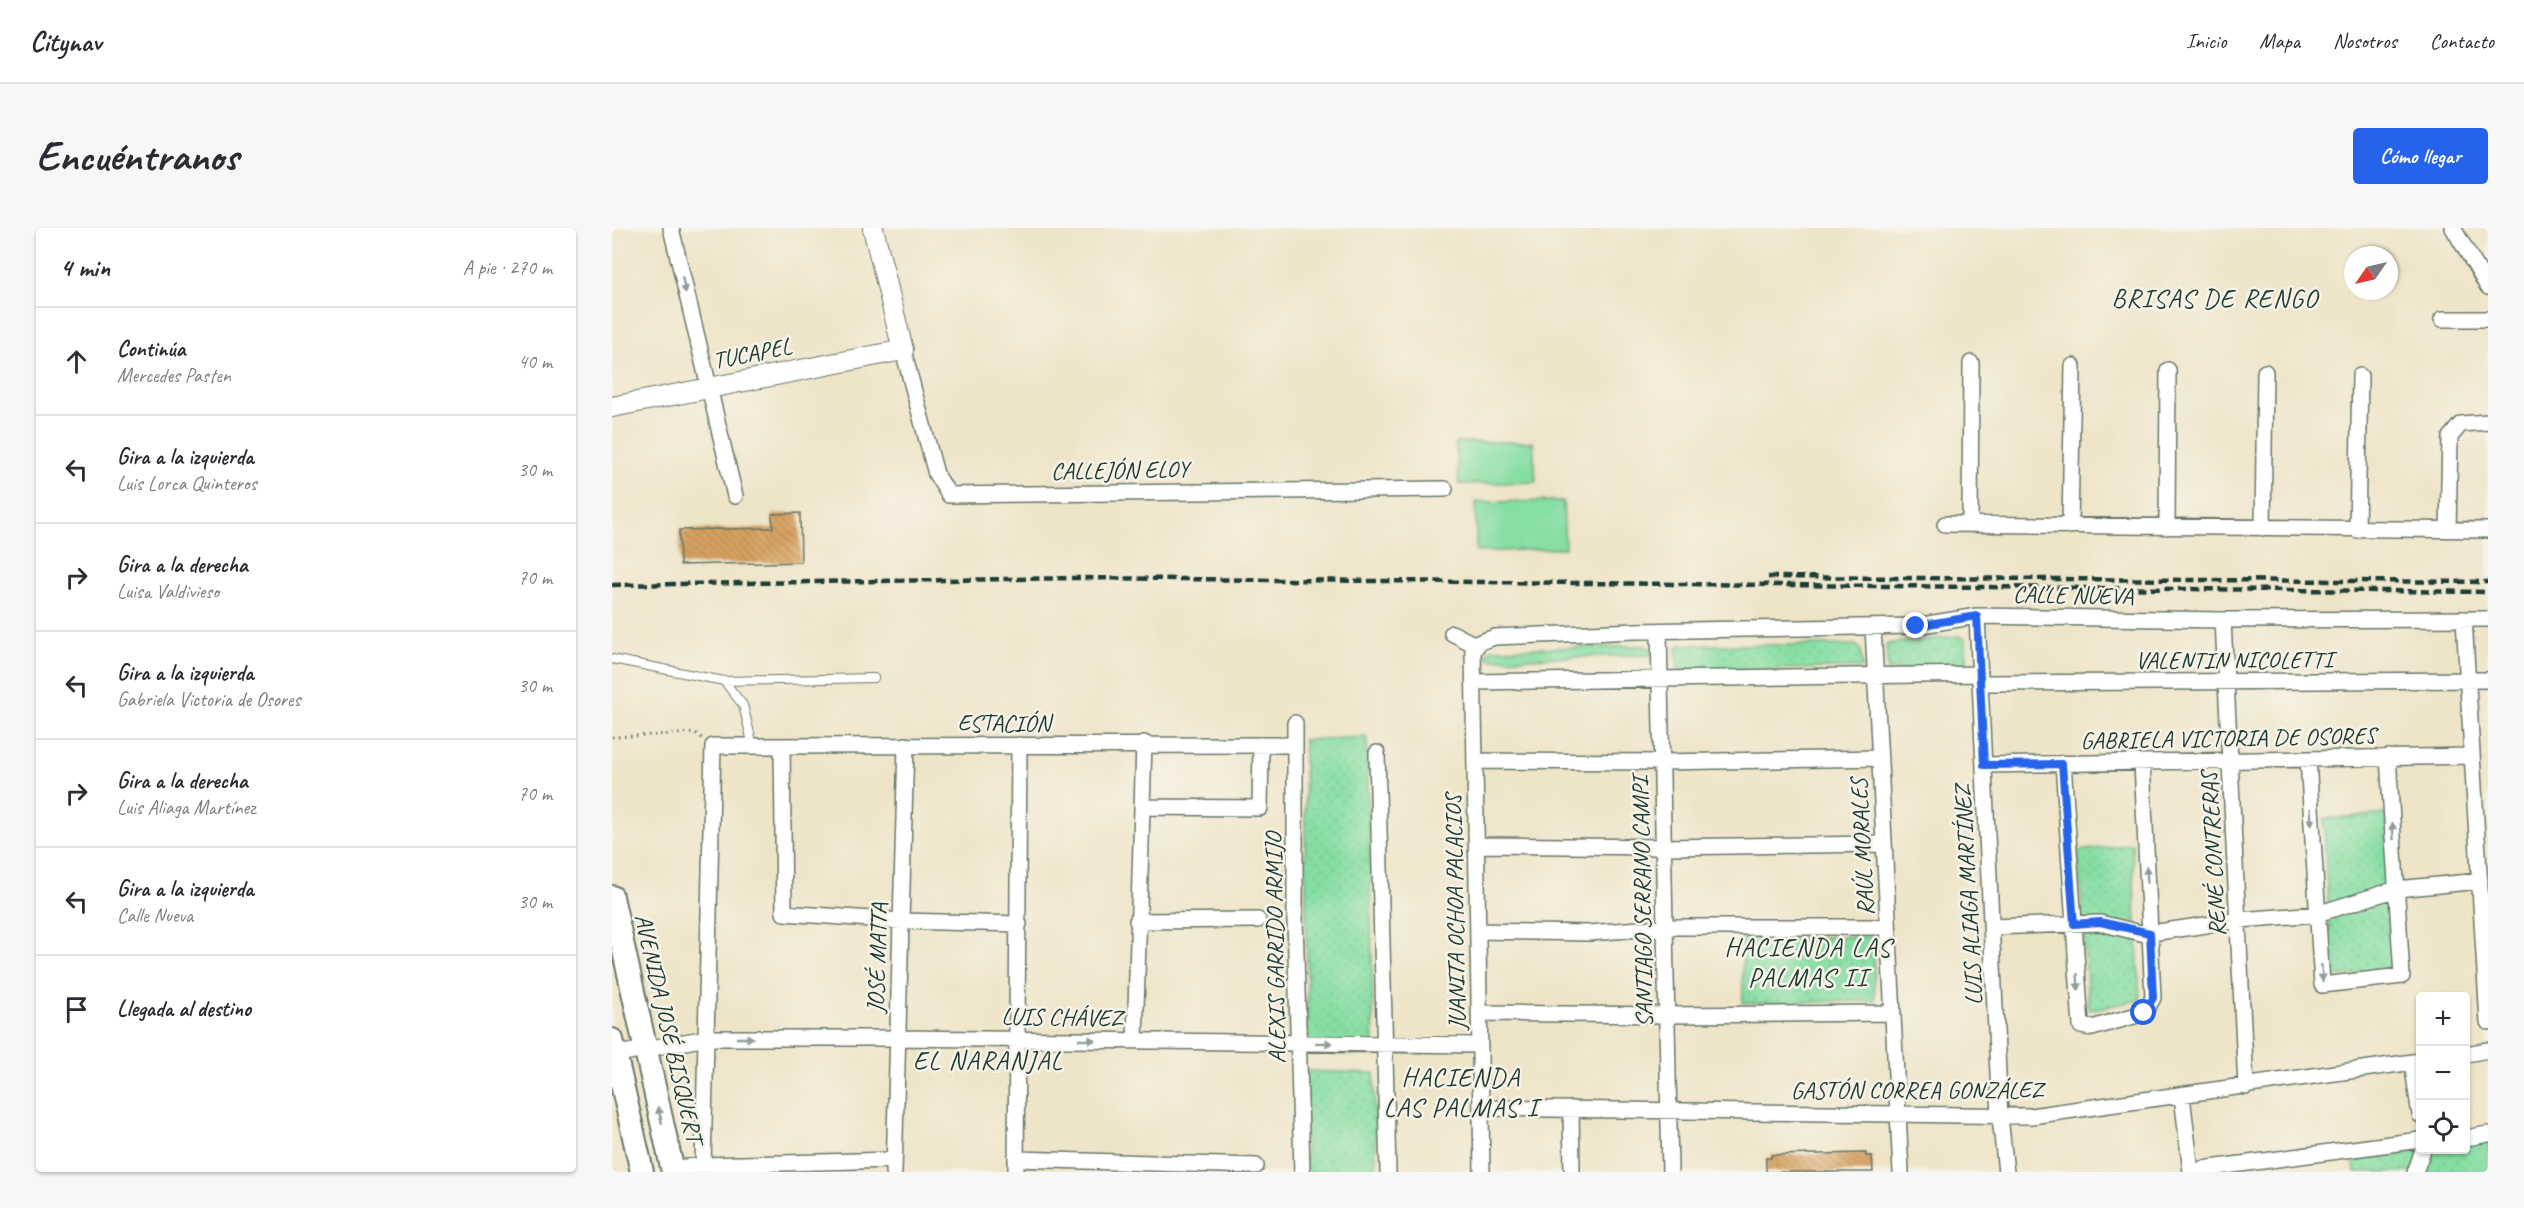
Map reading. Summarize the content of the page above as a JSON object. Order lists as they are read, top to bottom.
{
  "streets": {
    "main road": ["AVENIDA JOSÉ BISQUERT"],
    "street": [
      "TUCAPEL",
      "CALLEJÓN ELOY",
      "CALLE NUEVA",
      "VALENTIN NICOLETTI",
      "ESTACIÓN",
      "GABRIELA VICTORIA DE OSORES",
      "RAÚL MORALES",
      "RENÉ CONTRERAS",
      "LUIS ALIAGA MARTÍNEZ",
      "SANTIAGO SERRANO CAMPI",
      "JUANITA OCHOA PALACIOS",
      "ALEXIS GARRIDO ARMIJO",
      "JOSÉ MATTA",
      "LUIS CHÁVEZ",
      "GASTÓN CORREA GONZÁLEZ"
    ]
  },
  "crossings": [
    ["TUCAPEL", "CALLEJÓN ELOY"],
    ["CALLE NUEVA", "RAÚL MORALES"],
    ["CALLE NUEVA", "RENÉ CONTRERAS"],
    ["CALLE NUEVA", "LUIS ALIAGA MARTÍNEZ"],
    ["CALLE NUEVA", "SANTIAGO SERRANO CAMPI"],
    ["CALLE NUEVA", "JUANITA OCHOA PALACIOS"],
    ["VALENTIN NICOLETTI", "RAÚL MORALES"],
    ["VALENTIN NICOLETTI", "RENÉ CONTRERAS"],
    ["VALENTIN NICOLETTI", "LUIS ALIAGA MARTÍNEZ"],
    ["VALENTIN NICOLETTI", "SANTIAGO SERRANO CAMPI"],
    ["VALENTIN NICOLETTI", "JUANITA OCHOA PALACIOS"],
    ["ESTACIÓN", "ALEXIS GARRIDO ARMIJO"],
    ["ESTACIÓN", "JOSÉ MATTA"],
    ["GABRIELA VICTORIA DE OSORES", "RENÉ CONTRERAS"],
    ["GABRIELA VICTORIA DE OSORES", "LUIS ALIAGA MARTÍNEZ"],
    ["RAÚL MORALES", "GASTÓN CORREA GONZÁLEZ"],
    ["RENÉ CONTRERAS", "GASTÓN CORREA GONZÁLEZ"],
    ["LUIS ALIAGA MARTÍNEZ", "GASTÓN CORREA GONZÁLEZ"],
    ["SANTIAGO SERRANO CAMPI", "GASTÓN CORREA GONZÁLEZ"],
    ["JUANITA OCHOA PALACIOS", "LUIS CHÁVEZ"],
    ["JUANITA OCHOA PALACIOS", "GASTÓN CORREA GONZÁLEZ"],
    ["ALEXIS GARRIDO ARMIJO", "LUIS CHÁVEZ"],
    ["JOSÉ MATTA", "LUIS CHÁVEZ"],
    ["LUIS CHÁVEZ", "AVENIDA JOSÉ BISQUERT"]
  ],
  "districts": [
    "BRISAS DE RENGO",
    "HACIENDA LAS PALMAS II",
    "EL NARANJAL",
    "HACIENDA LAS PALMAS I"
  ],
  "north": "bottom left",
  "page": {
    "header": "Citynav",
    "nav": [
      "Inicio",
      "Mapa",
      "Nosotros",
      "Contacto"
    ],
    "buttons": "Cómo llegar",
    "title": "Encuéntranos",
    "heading": ["4 min", "A pie · 270 m"],
    "list": [
      ["Continúa", "Mercedes Pasten", "40 m"],
      ["Gira a la izquierda", "Luis Lorca Quinteros", "30 m"],
      ["Gira a la derecha", "Luisa Valdivieso", "70 m"],
      ["Gira a la izquierda", "Gabriela Victoria de Osores", "30 m"],
      ["Gira a la derecha", "Luis Aliaga Martínez", "70 m"],
      ["Gira a la izquierda", "Calle Nueva", "30 m"],
      "Llegada al destino"
    ],
    "map_buttons": ["+", "−"]
  }
}
